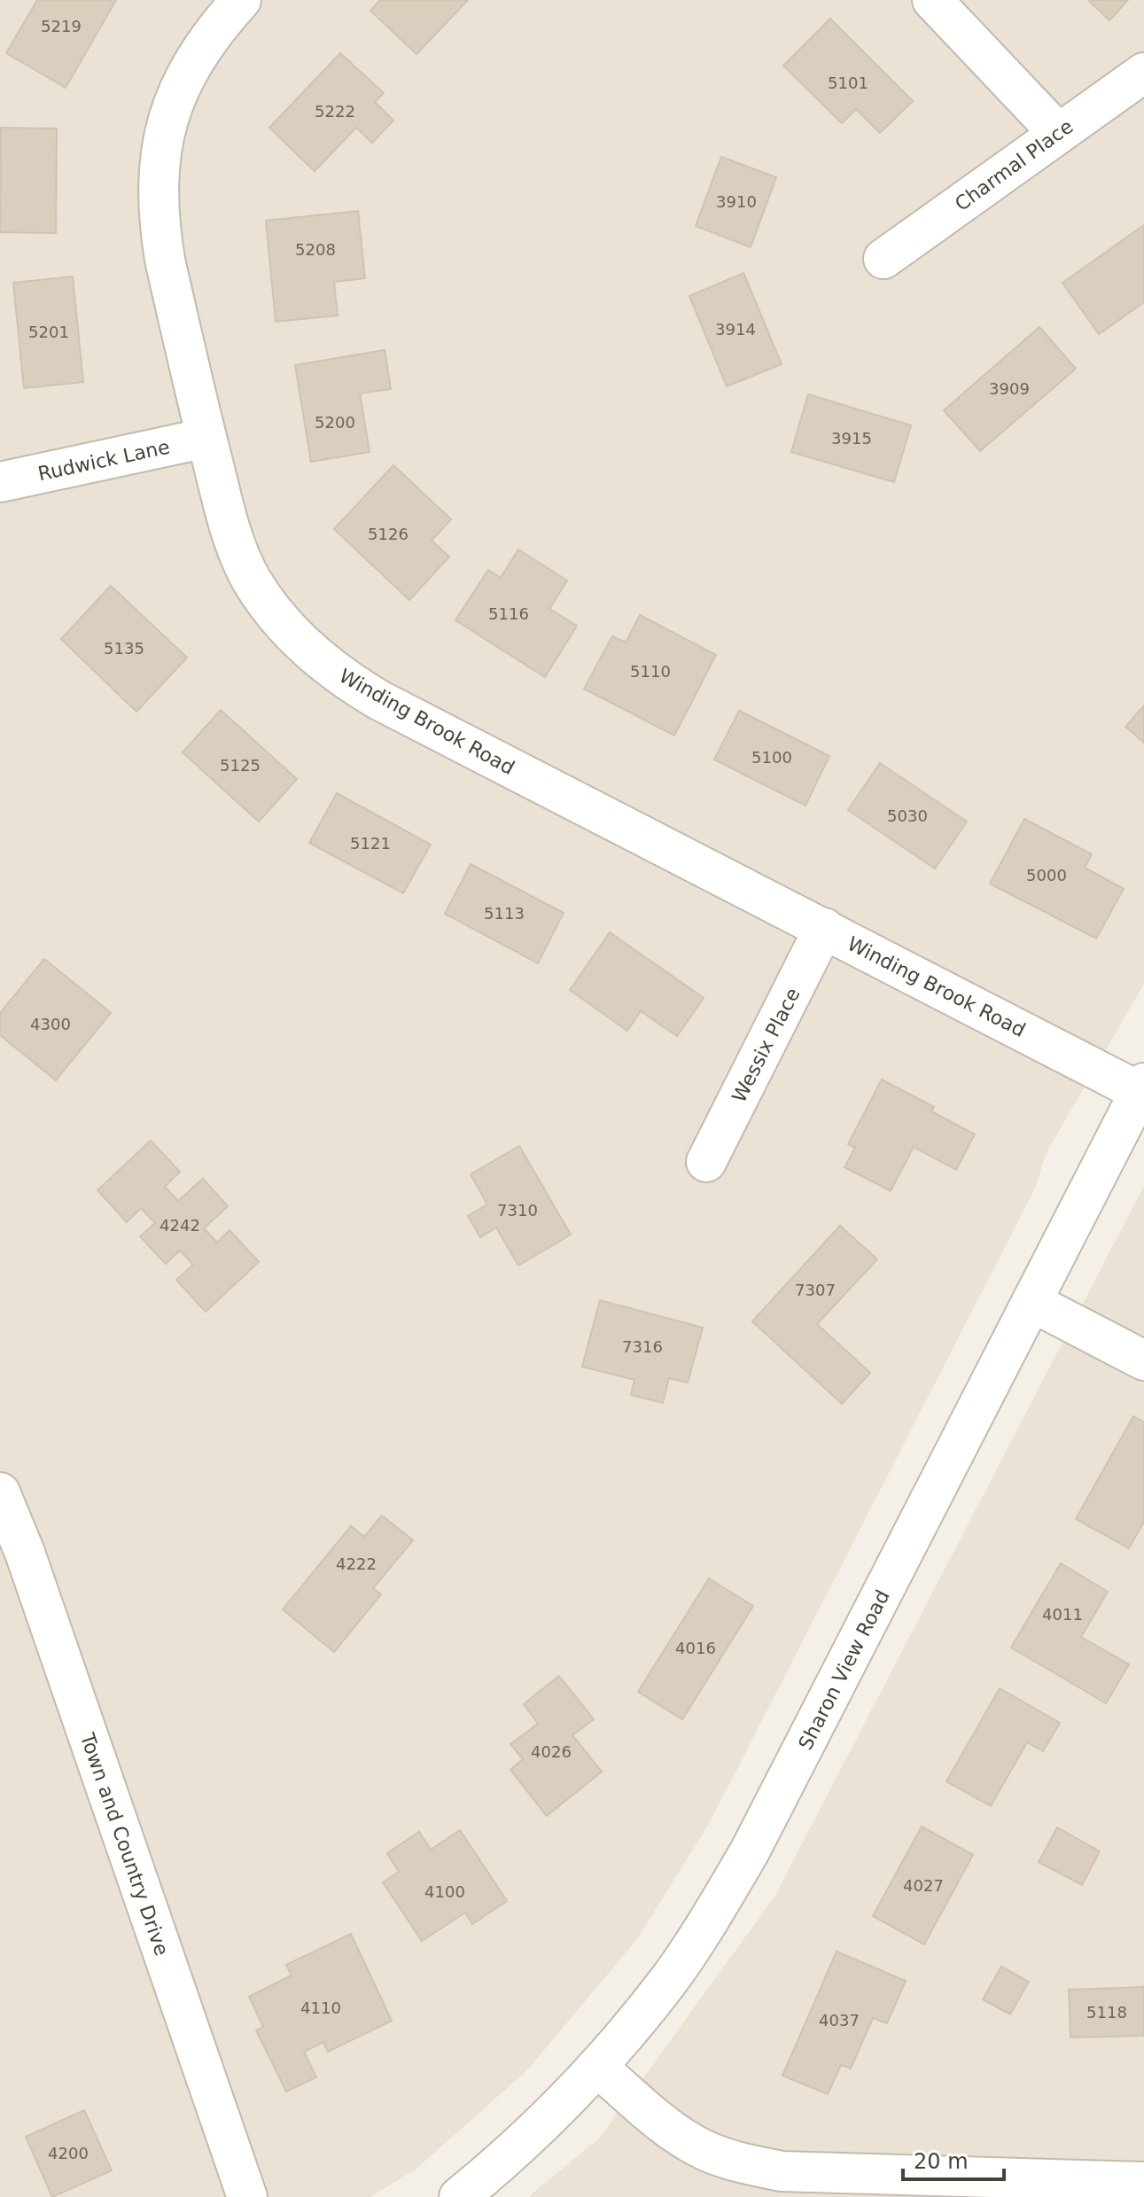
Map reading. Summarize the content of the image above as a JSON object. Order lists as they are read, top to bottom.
{
  "streets": {
    "street": [
      "Charmal Place",
      "Rudwick Lane",
      "Winding Brook Road",
      "Wessix Place",
      "Sharon View Road",
      "Town and Country Drive"
    ]
  },
  "crossings": [
    ["Rudwick Lane", "Winding Brook Road"],
    ["Winding Brook Road", "Wessix Place"],
    ["Winding Brook Road", "Sharon View Road"]
  ],
  "house_numbers": [
    "5219",
    "5101",
    "5222",
    "3910",
    "5208",
    "3914",
    "5201",
    "3909",
    "5200",
    "3915",
    "5126",
    "5116",
    "5135",
    "5110",
    "5100",
    "5125",
    "5030",
    "5121",
    "5000",
    "5113",
    "4300",
    "7310",
    "4242",
    "7307",
    "7316",
    "4222",
    "4011",
    "4016",
    "4026",
    "4027",
    "4100",
    "4110",
    "5118",
    "4037",
    "4200"
  ],
  "scale_bar": "20 m"
}
